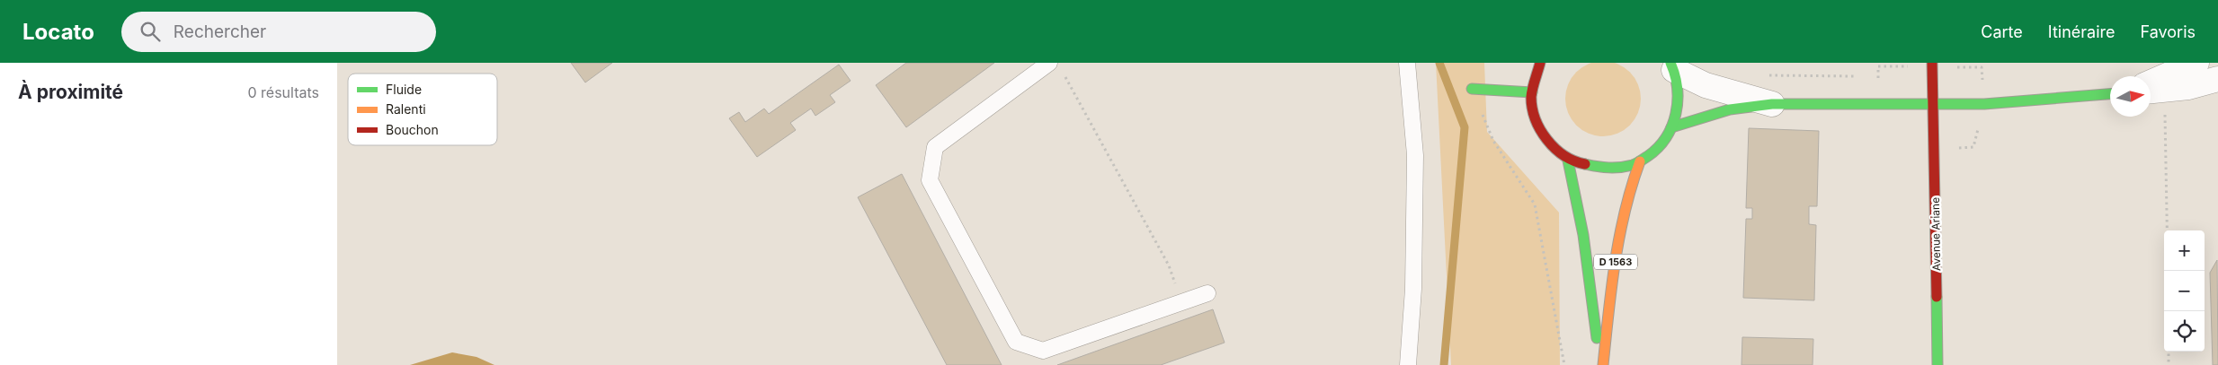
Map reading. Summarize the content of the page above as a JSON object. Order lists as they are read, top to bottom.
{
  "streets": {
    "street": ["Avenue Ariane", "D 1563"]
  },
  "legend": ["Fluide", "Ralenti", "Bouchon"],
  "north": "right",
  "page": {
    "header": "Locato",
    "search": "Rechercher",
    "nav": ["Carte", "Itinéraire", "Favoris"],
    "heading": ["À proximité", "0 résultats"],
    "map_buttons": ["+", "−"]
  }
}
